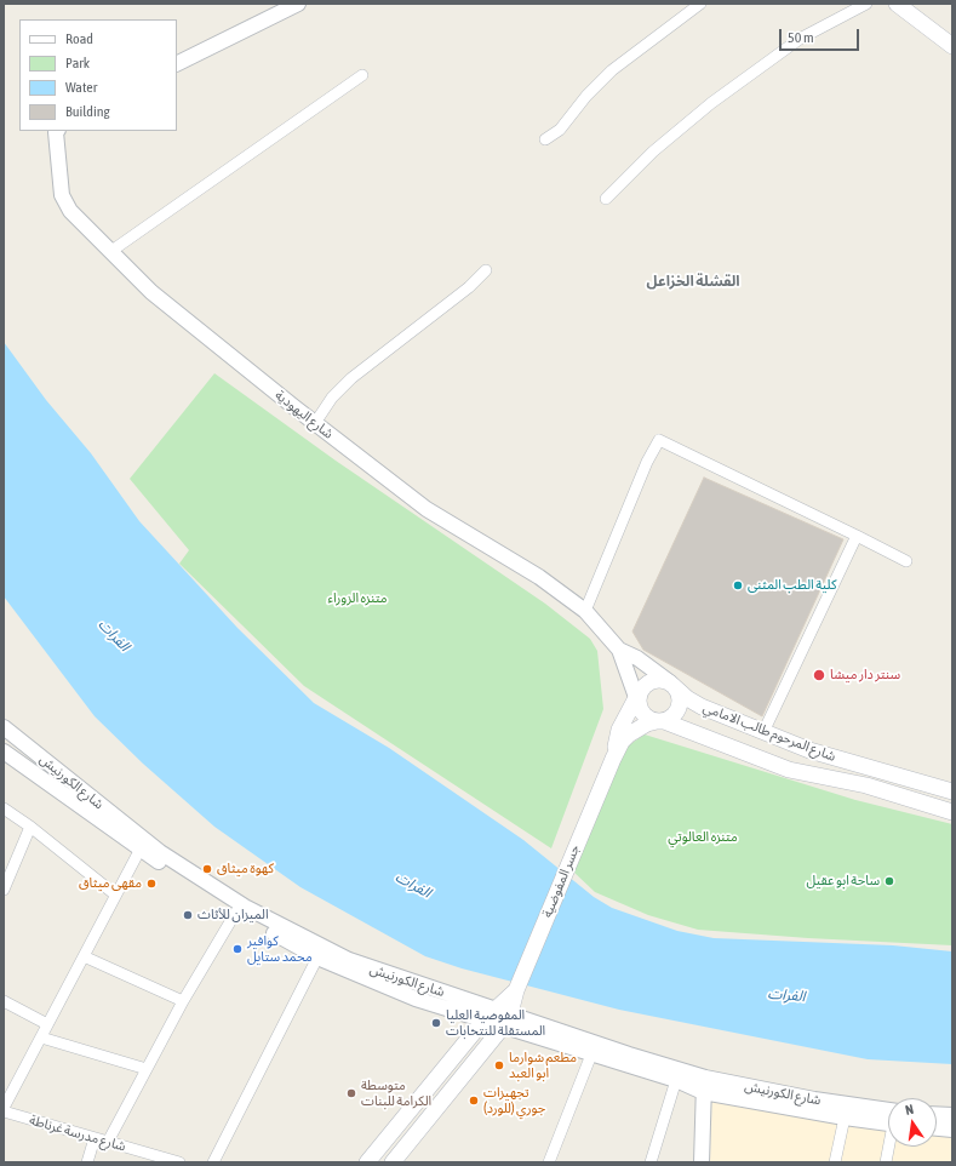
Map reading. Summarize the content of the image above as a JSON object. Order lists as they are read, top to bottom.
{
  "streets": {
    "main road": ["شارع المرحوم طالب الامامي", "جسر المفوضية"],
    "street": ["شارع اليهودية", "شارع الكورنيش", "شارع مدرسة غرناطة"]
  },
  "crossings": [
    ["شارع الكورنيش", "جسر المفوضية"]
  ],
  "districts": ["القشلة الخزاعل"],
  "water": ["الفرات"],
  "parks": ["متنزه الزوراء", "متنزه العالوتي"],
  "places": [
    "كلية الطب المثنى",
    "سنتر دار ميشا",
    "كهوة ميثاق",
    "ساحة ابو عقيل",
    "مقهى ميثاق",
    "الميزان للأثاث",
    "كوافير محمد ستايل",
    "المفوضية العليا المستقلة للنتخابات",
    "مطعم شوارما ابو العبد",
    "متوسطة الكرامة للبنات",
    "تجهيزات جوري (للورد)"
  ],
  "legend": [
    "Road",
    "Park",
    "Water",
    "Building"
  ],
  "scale_bar": "50 m",
  "north": "top"
}
